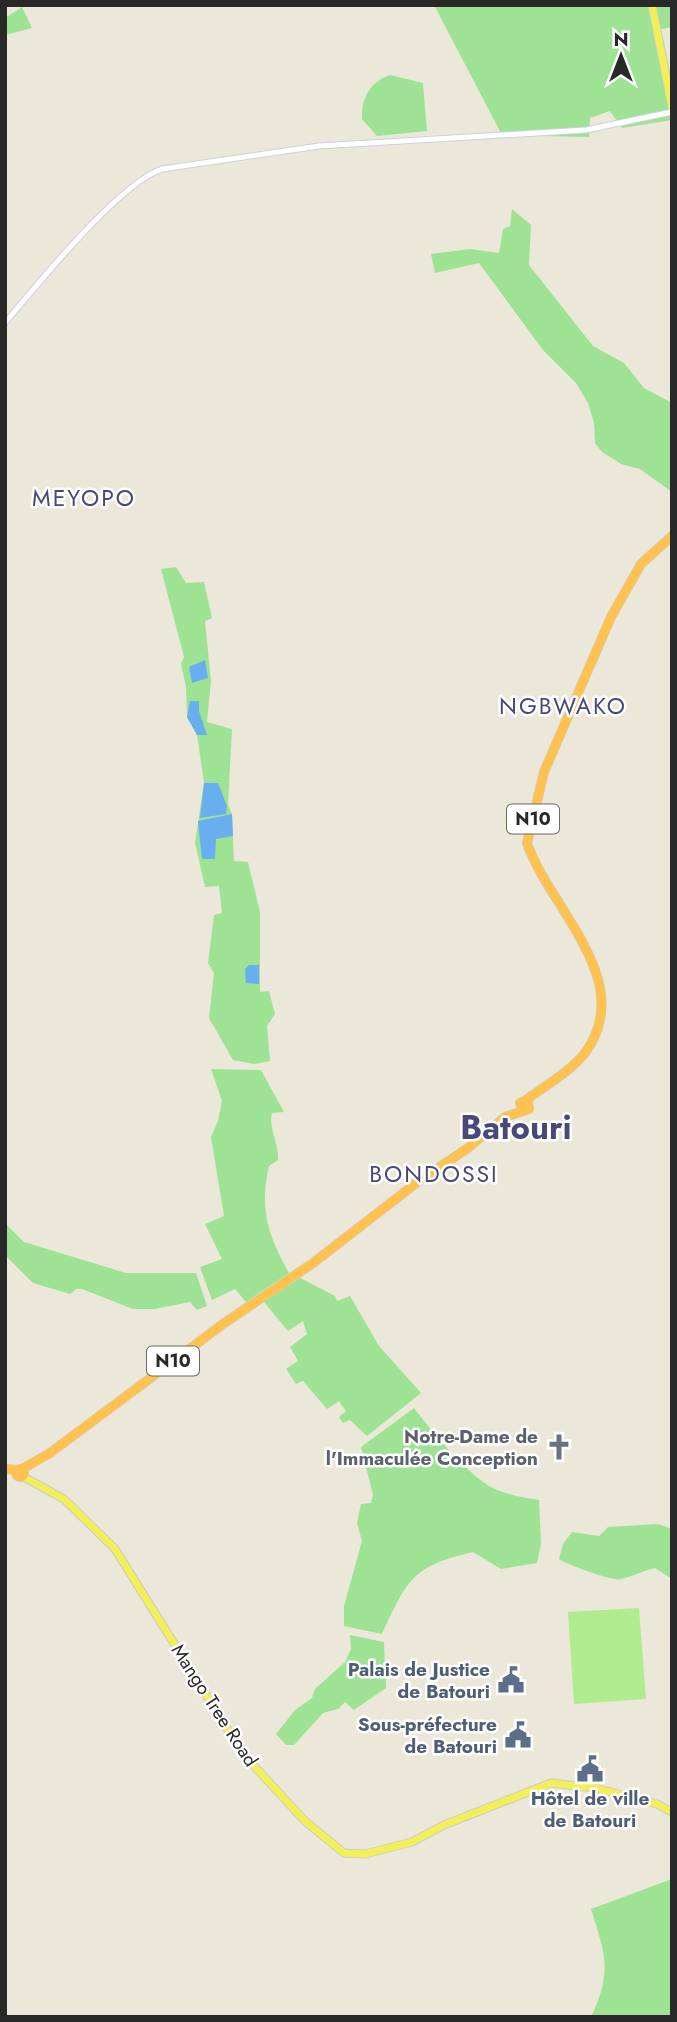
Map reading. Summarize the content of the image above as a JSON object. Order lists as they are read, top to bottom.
{
  "streets": {
    "highway": ["N10"],
    "main road": ["Mango Tree Road"]
  },
  "crossings": [
    ["N10", "Mango Tree Road"]
  ],
  "districts": [
    "MEYOPO",
    "NGBWAKO",
    "Batouri",
    "BONDOSSI"
  ],
  "places": {
    "church": ["Notre-Dame de l'Immaculée Conception"],
    "public building": ["Palais de Justice de Batouri", "Sous-préfecture de Batouri", "Hôtel de ville de Batouri"]
  },
  "north": "top"
}
